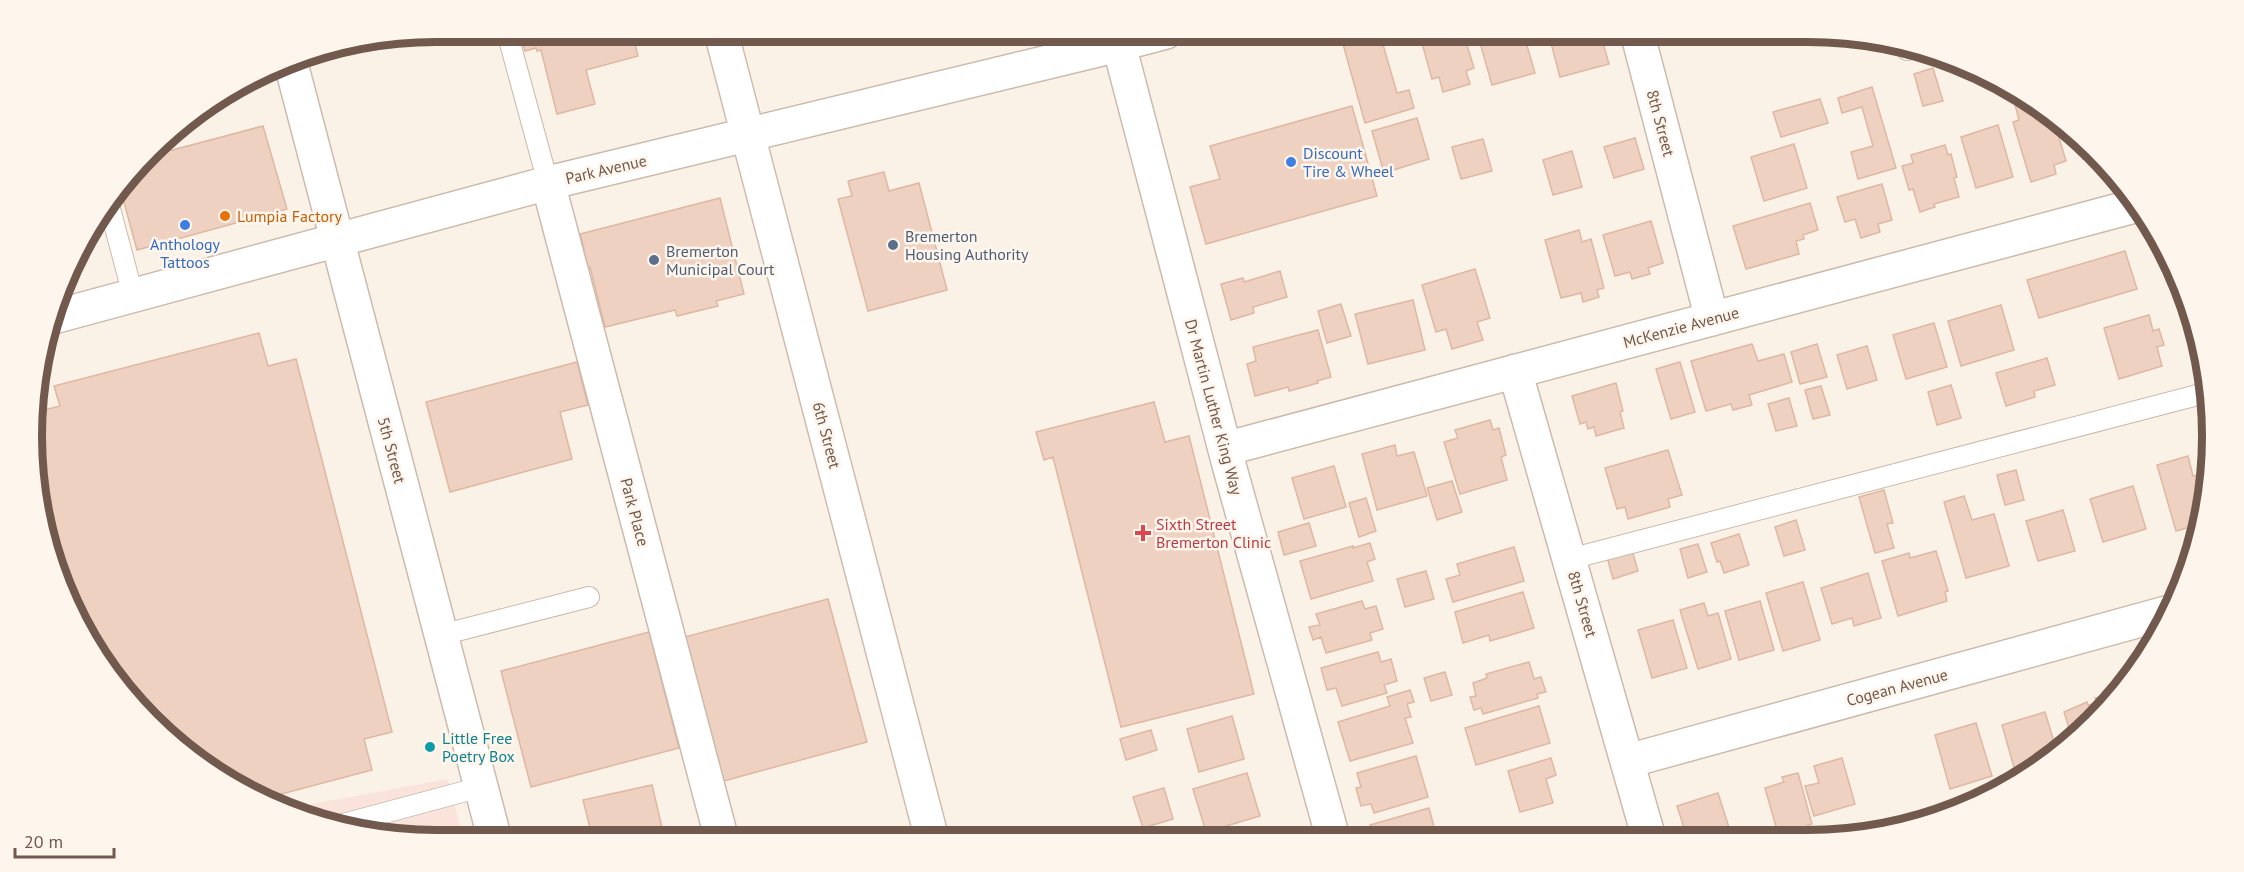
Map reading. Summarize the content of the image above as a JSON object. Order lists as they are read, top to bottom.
{
  "streets": {
    "street": [
      "8th Street",
      "Park Avenue",
      "McKenzie Avenue",
      "Dr Martin Luther King Way",
      "6th Street",
      "5th Street",
      "Park Place",
      "Cogean Avenue"
    ]
  },
  "crossings": [
    ["8th Street", "McKenzie Avenue"],
    ["8th Street", "Cogean Avenue"],
    ["Park Avenue", "Dr Martin Luther King Way"],
    ["Park Avenue", "6th Street"],
    ["Park Avenue", "5th Street"],
    ["Park Avenue", "Park Place"],
    ["McKenzie Avenue", "Dr Martin Luther King Way"]
  ],
  "places": {
    "other": [
      "Discount Tire & Wheel",
      "Lumpia Factory",
      "Anthology Tattoos",
      "Bremerton Housing Authority",
      "Bremerton Municipal Court",
      "Little Free Poetry Box"
    ],
    "health": ["Sixth Street Bremerton Clinic"]
  },
  "scale_bar": "20 m"
}
